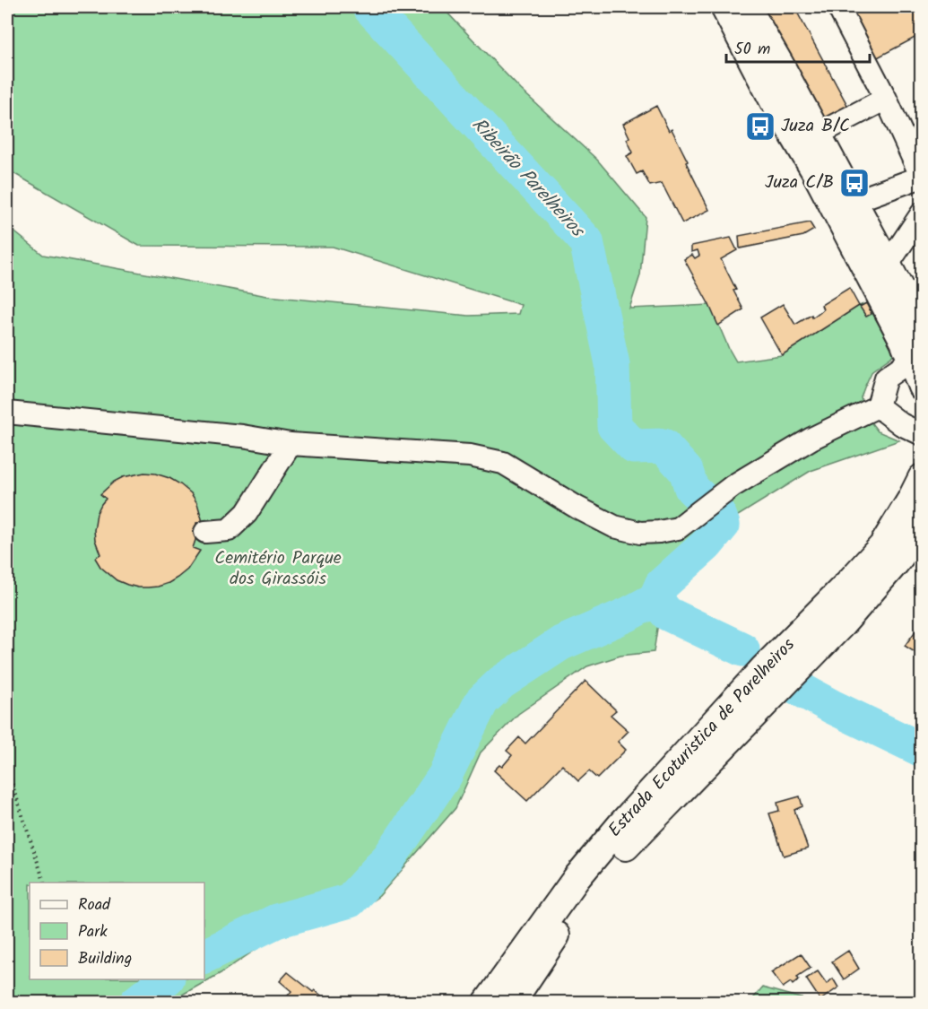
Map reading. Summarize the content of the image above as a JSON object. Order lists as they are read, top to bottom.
{
  "streets": {
    "main road": ["Estrada Ecoturistica de Parelheiros"]
  },
  "water": ["Ribeirão Parelheiros"],
  "parks": ["Cemitério Parque dos Girassóis"],
  "places": {
    "bus stop": ["Juza B/C", "Juza C/B"]
  },
  "legend": ["Road", "Park", "Building"],
  "scale_bar": "50 m"
}
